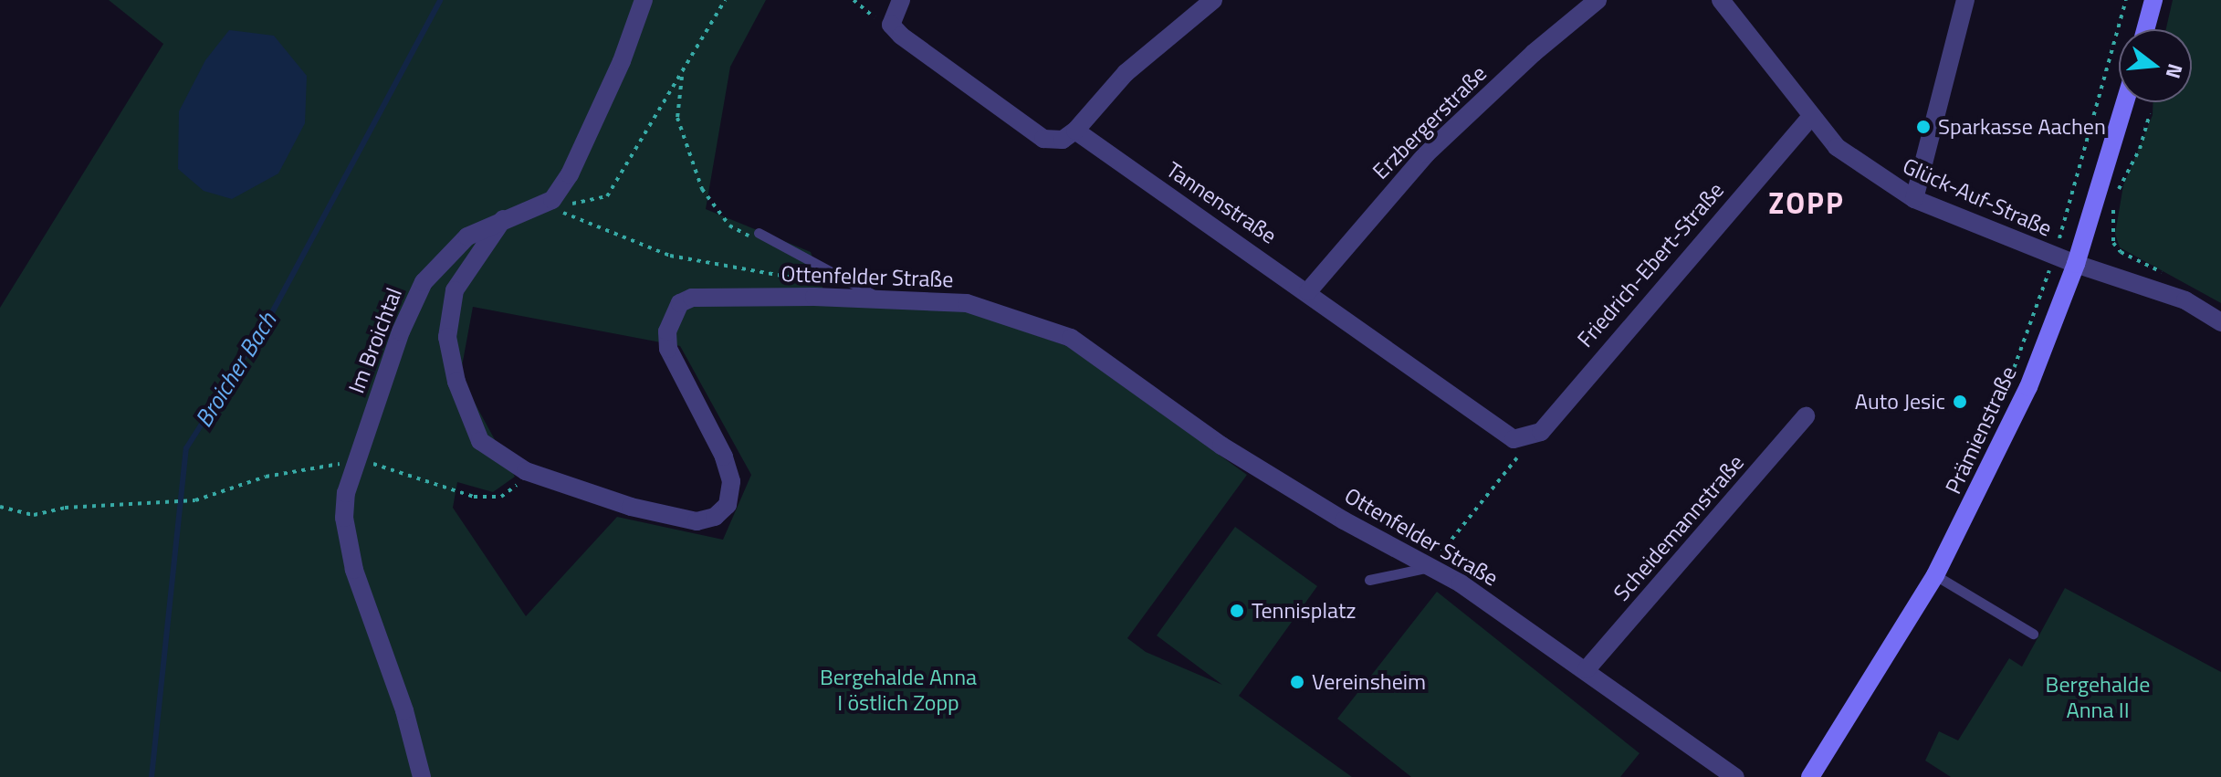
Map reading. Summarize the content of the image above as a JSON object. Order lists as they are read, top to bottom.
{
  "streets": {
    "main road": ["Prämienstraße"],
    "street": [
      "Erzbergerstraße",
      "Glück-Auf-Straße",
      "Tannenstraße",
      "Friedrich-Ebert-Straße",
      "Ottenfelder Straße",
      "Im Broichtal",
      "Scheidemannstraße"
    ]
  },
  "crossings": [
    ["Erzbergerstraße", "Tannenstraße"],
    ["Glück-Auf-Straße", "Friedrich-Ebert-Straße"],
    ["Glück-Auf-Straße", "Prämienstraße"],
    ["Tannenstraße", "Friedrich-Ebert-Straße"],
    ["Ottenfelder Straße", "Im Broichtal"],
    ["Ottenfelder Straße", "Scheidemannstraße"]
  ],
  "districts": ["ZOPP"],
  "water": ["Broicher Bach"],
  "parks": ["Bergehalde Anna I östlich Zopp", "Bergehalde Anna II"],
  "places": [
    "Sparkasse Aachen",
    "Auto Jesic",
    "Tennisplatz",
    "Vereinsheim"
  ],
  "north": "right"
}
